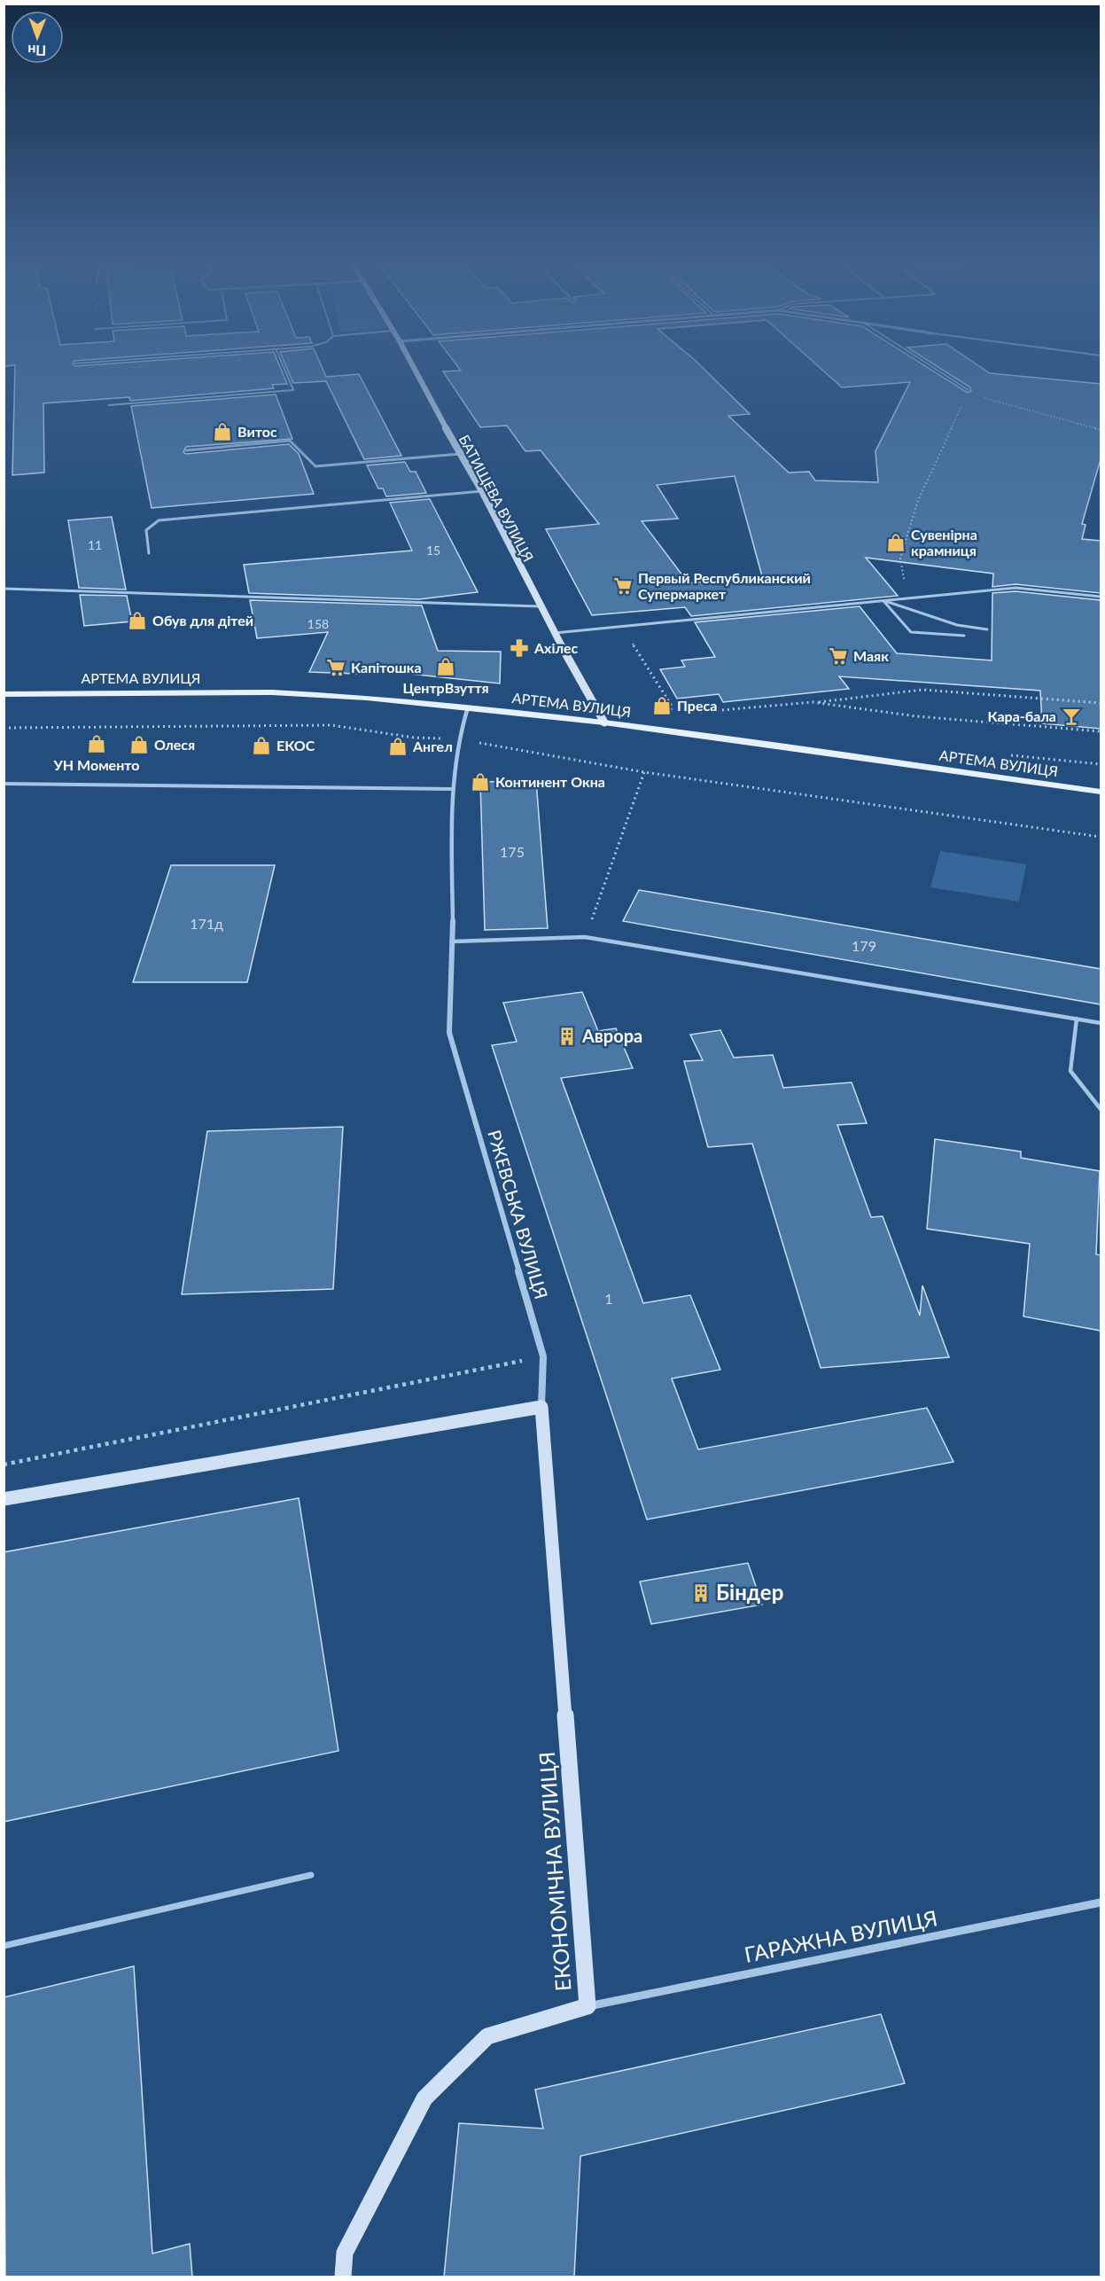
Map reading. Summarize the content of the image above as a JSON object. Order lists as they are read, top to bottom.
{
  "streets": {
    "main road": ["АРТЕМА ВУЛИЦЯ"],
    "street": [
      "БАТИЩЕВА ВУЛИЦЯ",
      "РЖЕВСЬКА ВУЛИЦЯ",
      "ЕКОНОМІЧНА ВУЛИЦЯ",
      "ГАРАЖНА ВУЛИЦЯ"
    ]
  },
  "crossings": [
    ["БАТИЩЕВА ВУЛИЦЯ", "АРТЕМА ВУЛИЦЯ"],
    ["АРТЕМА ВУЛИЦЯ", "РЖЕВСЬКА ВУЛИЦЯ"],
    ["РЖЕВСЬКА ВУЛИЦЯ", "ЕКОНОМІЧНА ВУЛИЦЯ"],
    ["ЕКОНОМІЧНА ВУЛИЦЯ", "ГАРАЖНА ВУЛИЦЯ"]
  ],
  "places": {
    "shop": [
      "Витос",
      "Сувенірна крамниця",
      "Обув для дітей",
      "ЦентрВзуття",
      "Преса",
      "УН Моменто",
      "Олеся",
      "ЕКОС",
      "Ангел",
      "Континент Окна"
    ],
    "supermarket": ["Первый Республиканский Супермаркет", "Маяк", "Капітошка"],
    "pharmacy": ["Ахілес"],
    "bar": ["Кара-бала"],
    "building": ["Аврора", "Біндер"]
  },
  "house_numbers": [
    "11",
    "15",
    "158",
    "175",
    "171д",
    "179",
    "1"
  ],
  "north": "bottom"
}
